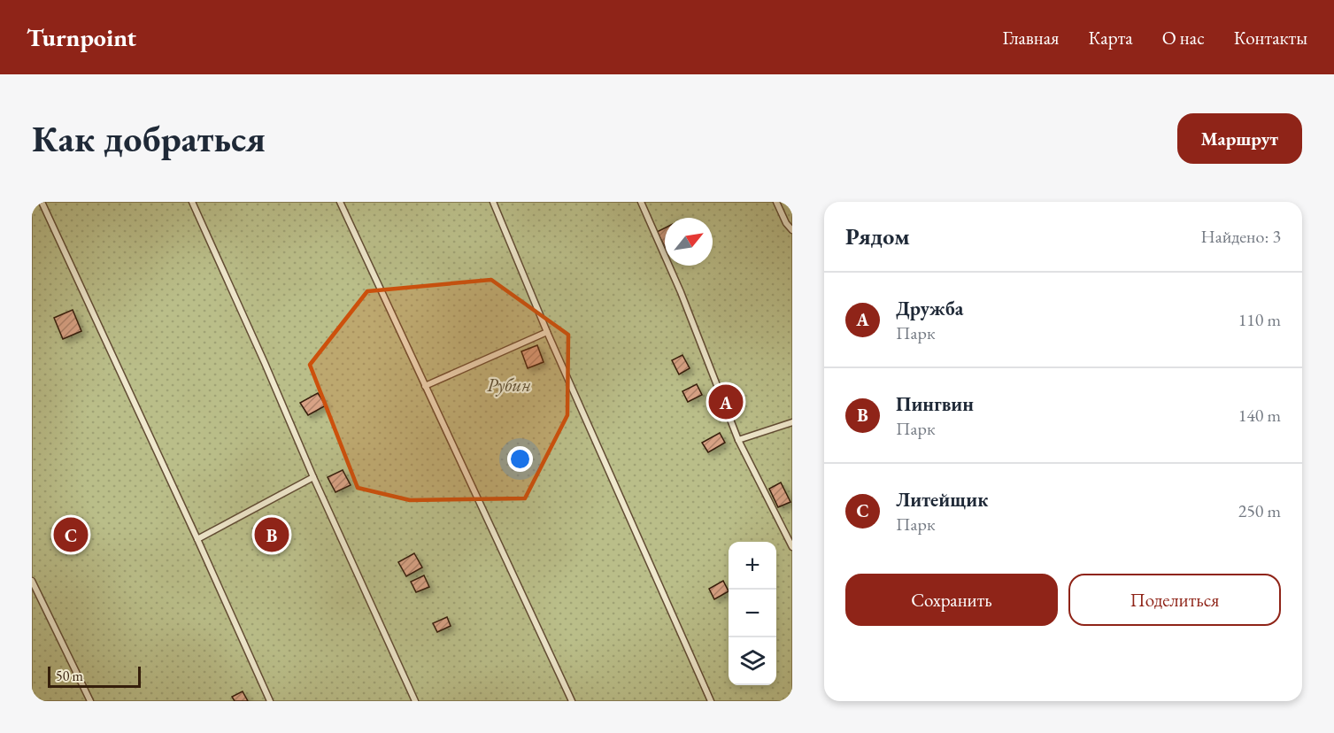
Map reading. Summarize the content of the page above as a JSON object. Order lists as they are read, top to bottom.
{
  "parks": ["Рубин"],
  "scale_bar": "50 m",
  "north": "top right",
  "page": {
    "header": "Turnpoint",
    "nav": [
      "Главная",
      "Карта",
      "О нас",
      "Контакты"
    ],
    "buttons": [
      "Маршрут",
      ["Сохранить", "Поделиться"]
    ],
    "title": "Как добраться",
    "heading": ["Рядом", "Найдено: 3"],
    "list": [
      {
        "mark": "A",
        "name": "Дружба",
        "note": "Парк",
        "value": "110 m"
      },
      {
        "mark": "B",
        "name": "Пингвин",
        "note": "Парк",
        "value": "140 m"
      },
      {
        "mark": "C",
        "name": "Литейщик",
        "note": "Парк",
        "value": "250 m"
      }
    ],
    "pins": ["A", "B", "C"],
    "map_buttons": ["+", "−"],
    "scale": "50 m"
  }
}
